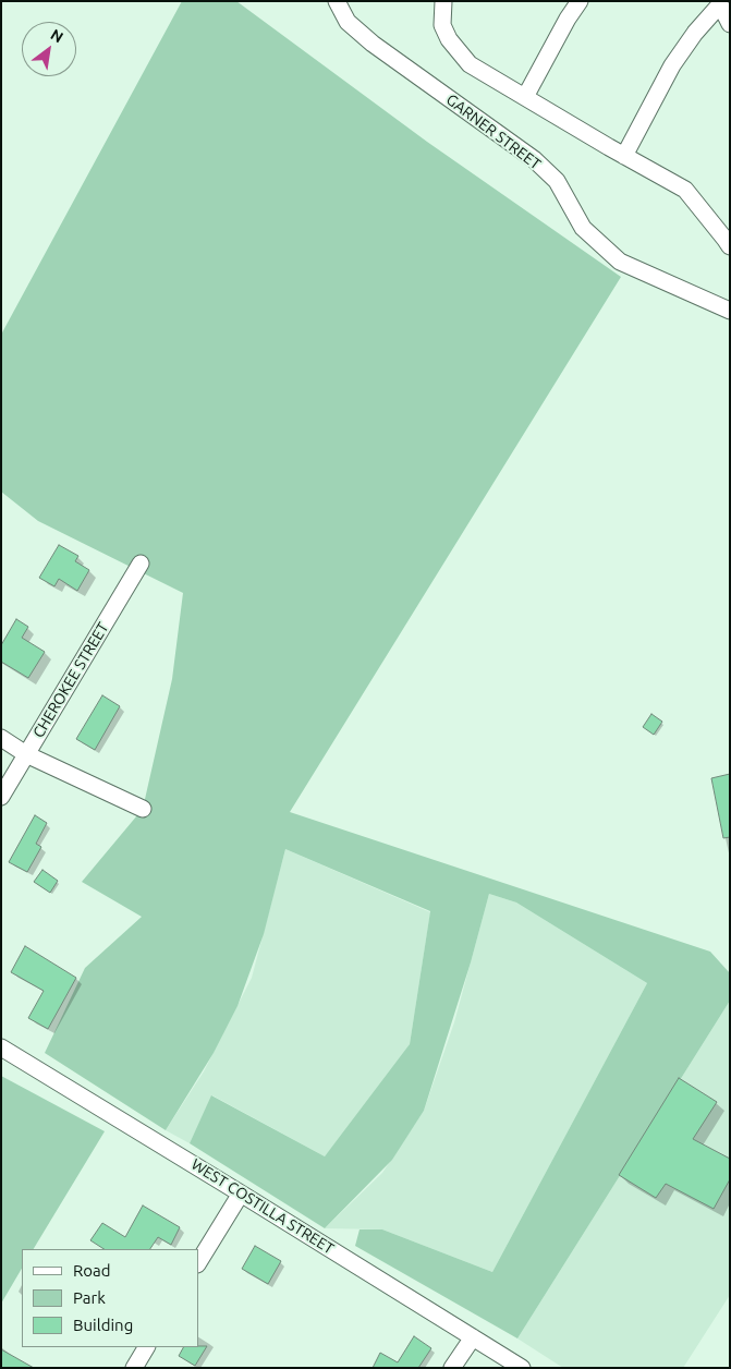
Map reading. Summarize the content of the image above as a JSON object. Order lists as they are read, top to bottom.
{
  "streets": {
    "street": ["GARNER STREET", "CHEROKEE STREET", "WEST COSTILLA STREET"]
  },
  "legend": ["Road", "Park", "Building"],
  "north": "top right"
}
